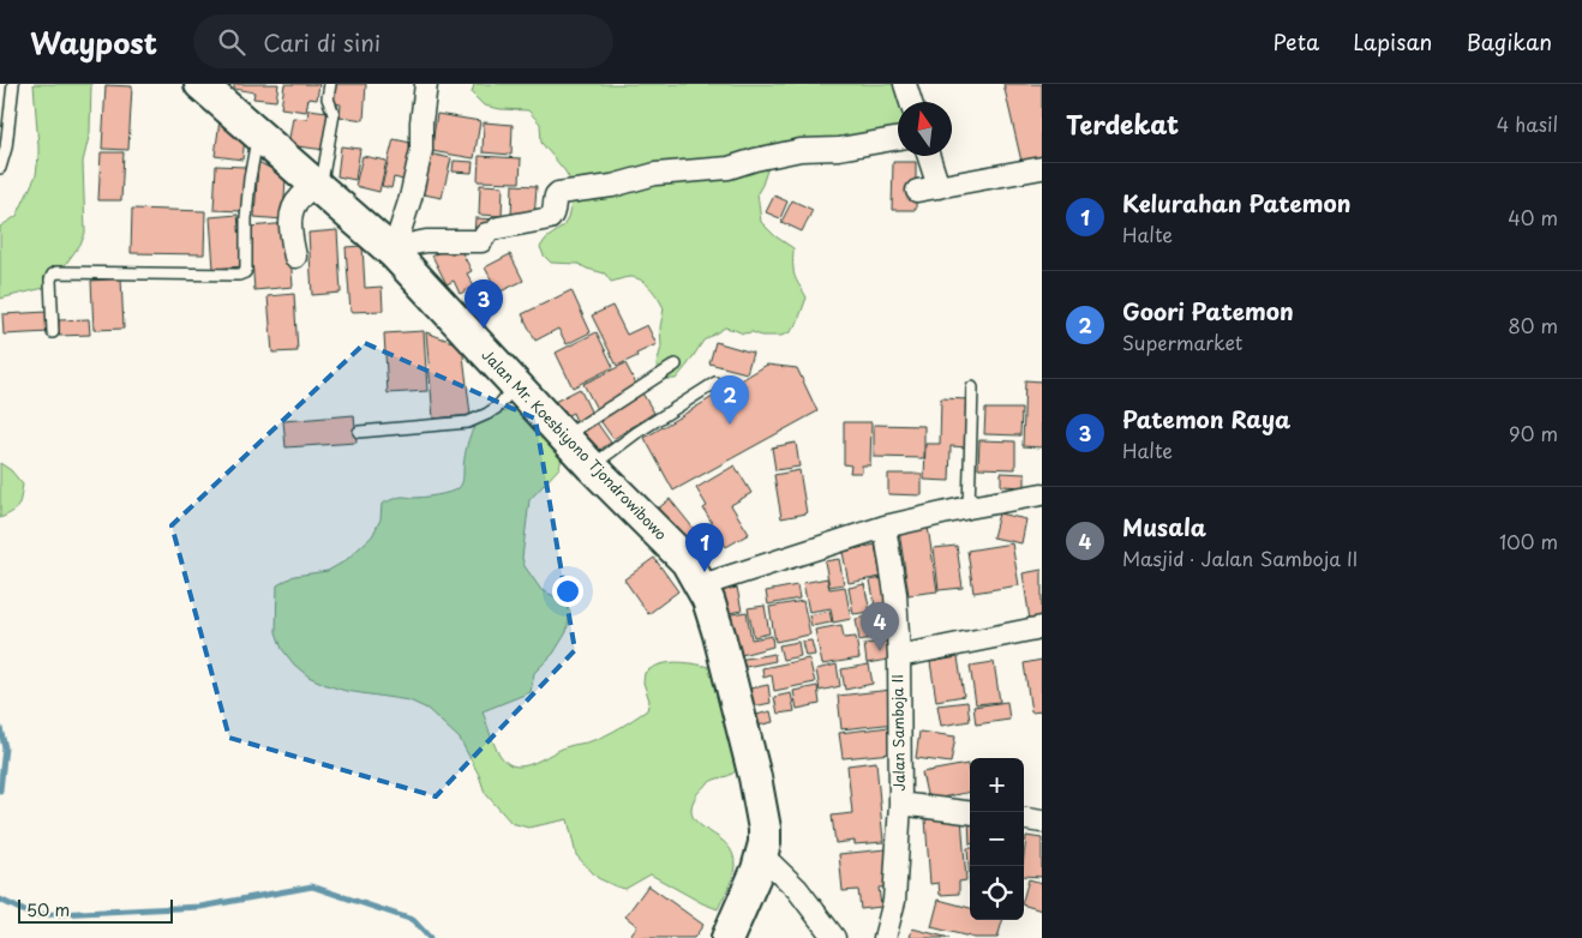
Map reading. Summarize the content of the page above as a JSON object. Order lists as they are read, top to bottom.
{
  "streets": {
    "main road": ["Jalan Mr. Koesbiyono Tjondrowibowo"],
    "street": ["Jalan Samboja II"]
  },
  "scale_bar": "50 m",
  "north": "top",
  "page": {
    "header": "Waypost",
    "search": "Cari di sini",
    "nav": ["Peta", "Lapisan", "Bagikan"],
    "heading": ["Terdekat", "4 hasil"],
    "list": [
      {
        "mark": "1",
        "name": "Kelurahan Patemon",
        "note": "Halte",
        "value": "40 m"
      },
      {
        "mark": "2",
        "name": "Goori Patemon",
        "note": "Supermarket",
        "value": "80 m"
      },
      {
        "mark": "3",
        "name": "Patemon Raya",
        "note": "Halte",
        "value": "90 m"
      },
      {
        "mark": "4",
        "name": "Musala",
        "note": "Masjid · Jalan Samboja II",
        "value": "100 m"
      }
    ],
    "pins": [
      "3",
      "2",
      "1",
      "4"
    ],
    "map_buttons": ["+", "−"],
    "scale": "50 m"
  }
}
